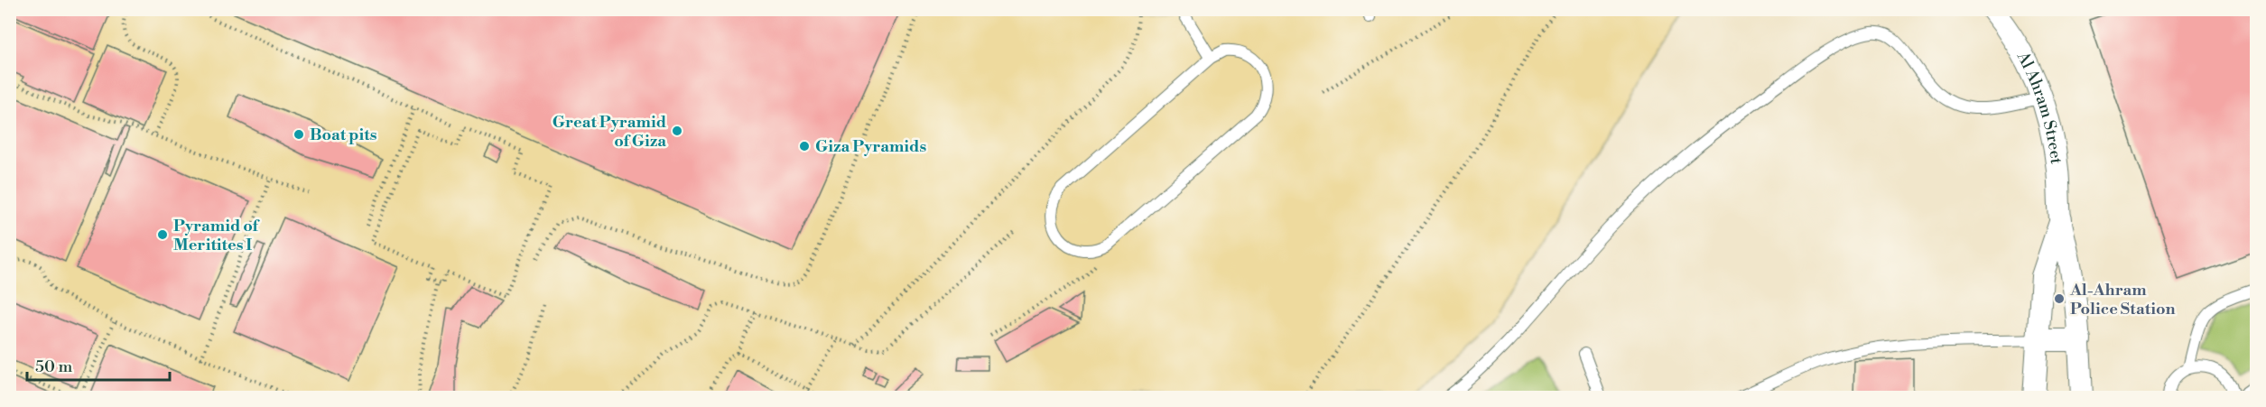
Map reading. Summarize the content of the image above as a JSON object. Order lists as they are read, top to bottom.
{
  "streets": {
    "street": ["Al Ahram Street"]
  },
  "places": [
    "Great Pyramid of Giza",
    "Boat pits",
    "Giza Pyramids",
    "Pyramid of Meritites I",
    "Al-Ahram Police Station"
  ],
  "scale_bar": "50 m"
}
